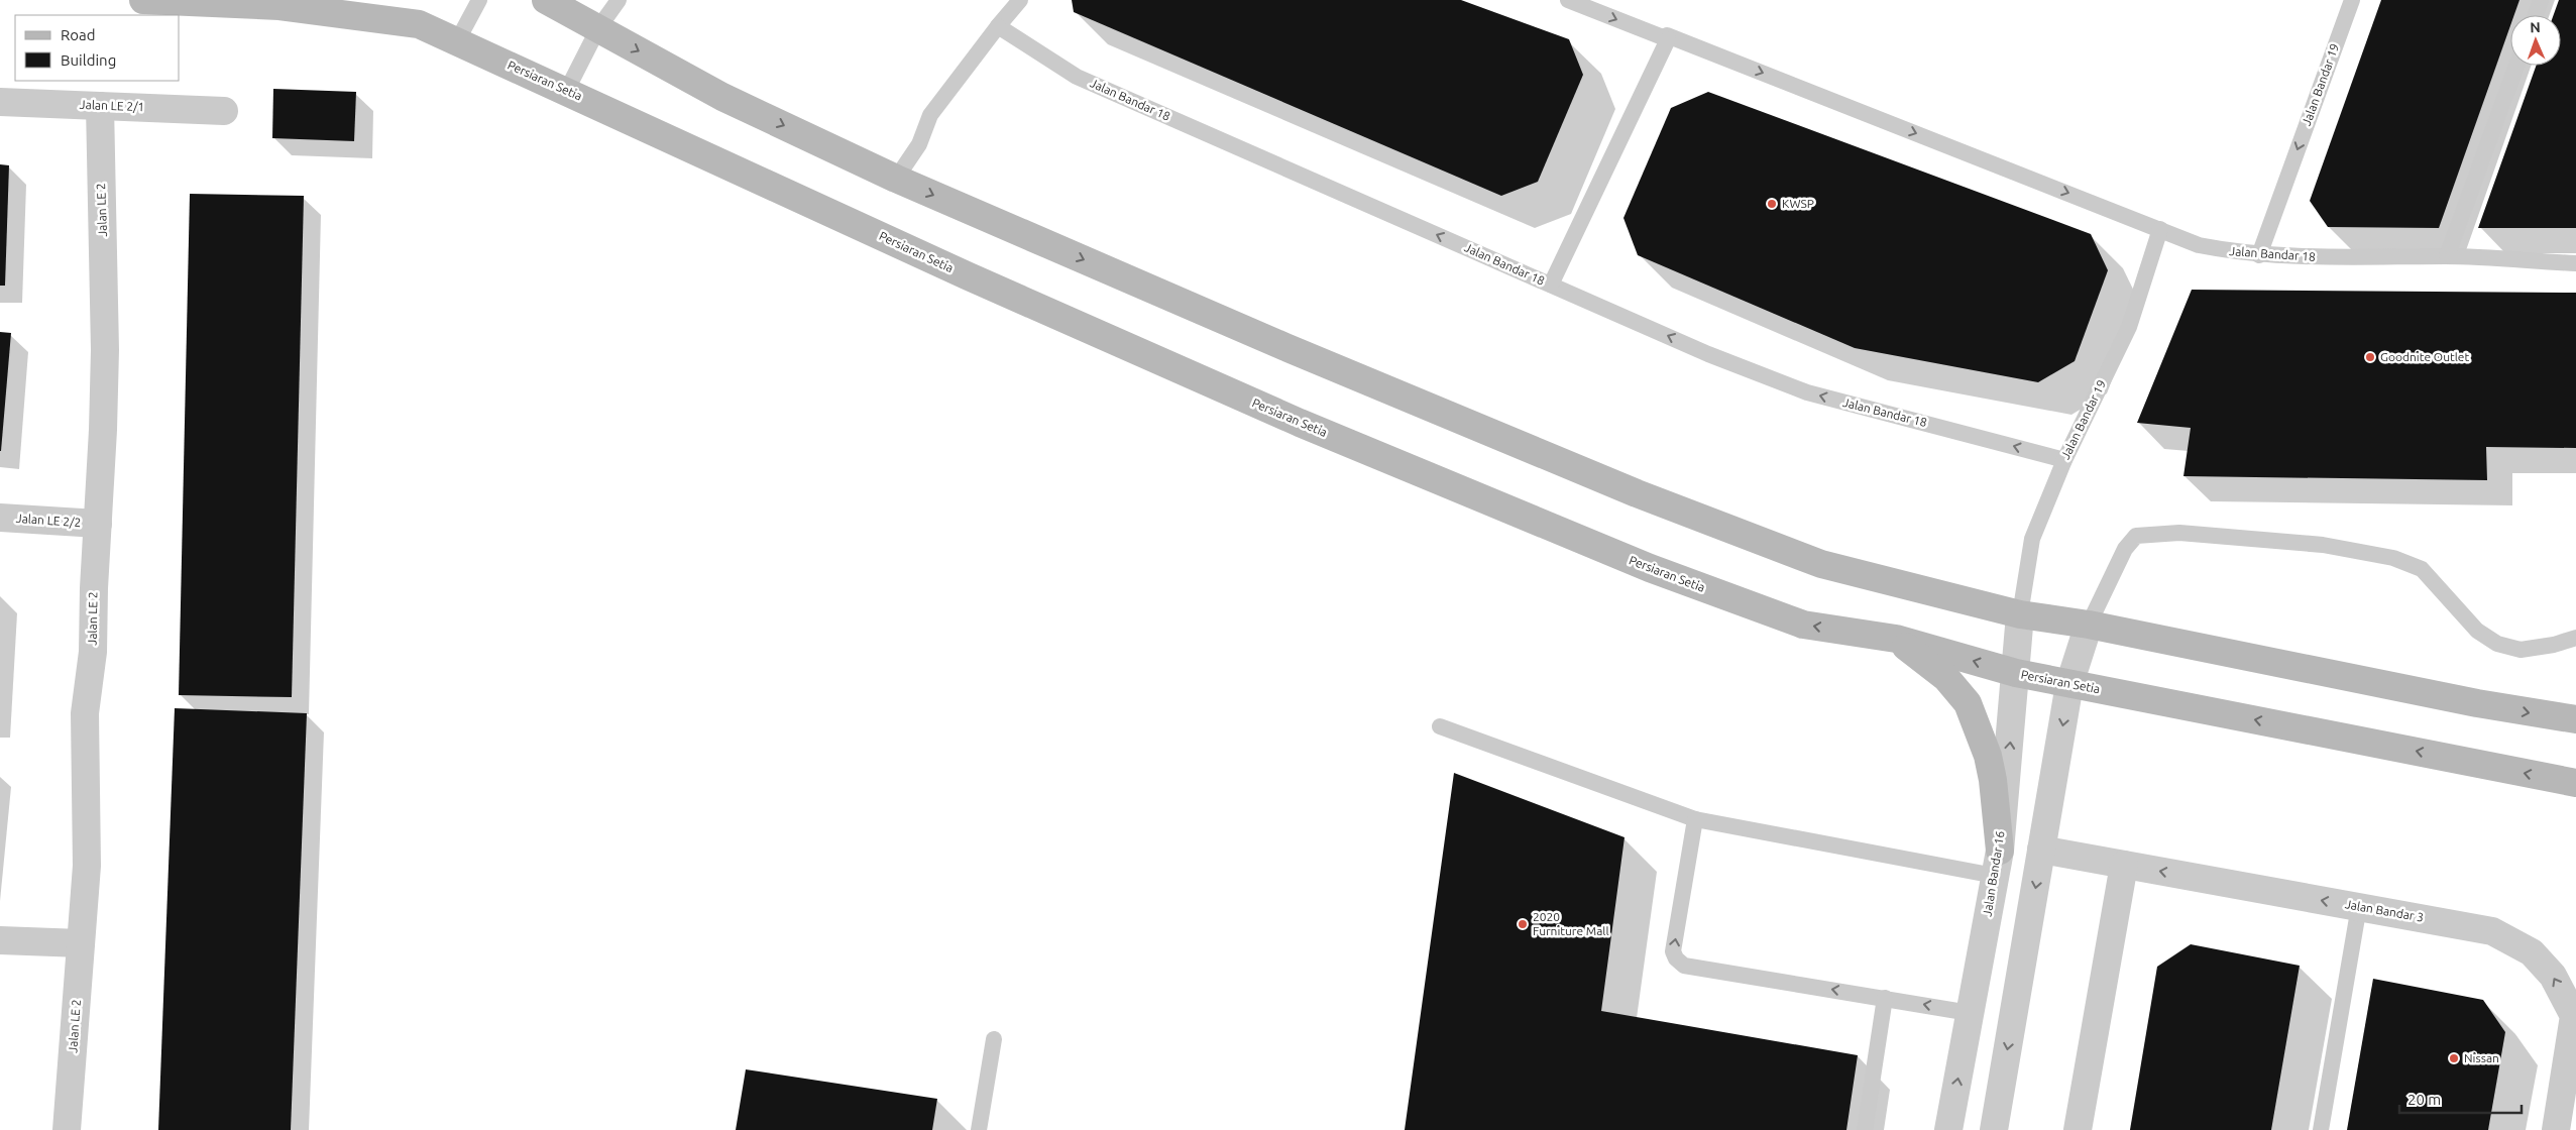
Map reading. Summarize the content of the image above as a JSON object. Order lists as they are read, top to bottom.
{
  "streets": {
    "street": [
      "Persiaran Setia",
      "Jalan LE 2/1",
      "Jalan LE 2",
      "Jalan LE 2/2",
      "Jalan Bandar 16",
      "Jalan Bandar 3"
    ],
    "lane": ["Jalan Bandar 19", "Jalan Bandar 18"]
  },
  "crossings": [
    ["Persiaran Setia", "Jalan Bandar 16"],
    ["Jalan Bandar 19", "Jalan Bandar 18"],
    ["Jalan Bandar 19", "Jalan Bandar 16"],
    ["Jalan LE 2/1", "Jalan LE 2"],
    ["Jalan LE 2", "Jalan LE 2/2"]
  ],
  "one_way": ["Jalan Bandar 19"],
  "places": [
    "KWSP",
    "Goodnite Outlet",
    "2020 Furniture Mall",
    "Nissan"
  ],
  "legend": ["Road", "Building"],
  "scale_bar": "20 m",
  "north": "top"
}
